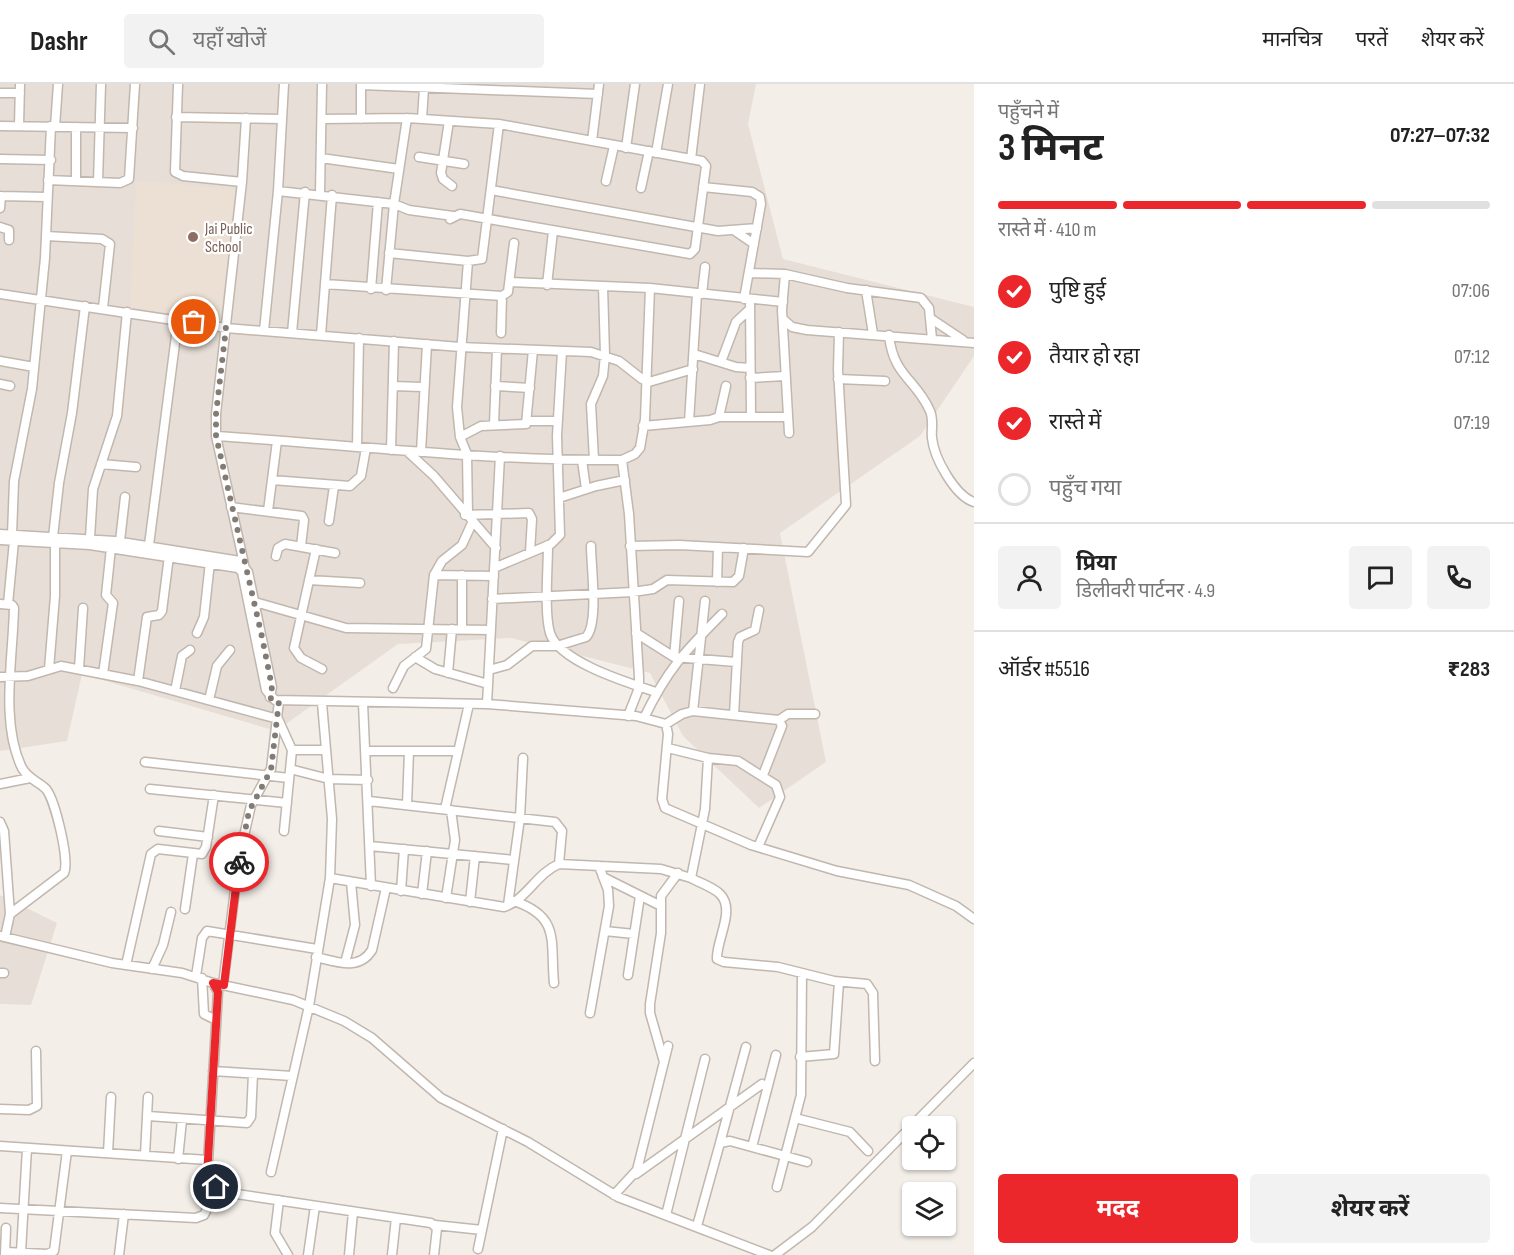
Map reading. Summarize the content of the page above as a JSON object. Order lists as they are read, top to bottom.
{
  "places": ["Jai Public School"],
  "page": {
    "header": "Dashr",
    "search": "यहाँ खोजें",
    "nav": ["मानचित्र", "परतें", "शेयर करें"],
    "heading": ["3 मिनट", "पहुँचने में", "07:27–07:32"],
    "panel": [
      "प्रिया",
      "डिलीवरी पार्टनर · 4.9",
      "ऑर्डर #5516",
      "₹283"
    ],
    "bar": "रास्ते में · 410 m",
    "list": [
      ["पुष्टि हुई", "07:06"],
      ["तैयार हो रहा", "07:12"],
      ["रास्ते में", "07:19"],
      "पहुँच गया"
    ],
    "buttons": ["मदद", "शेयर करें"]
  }
}
